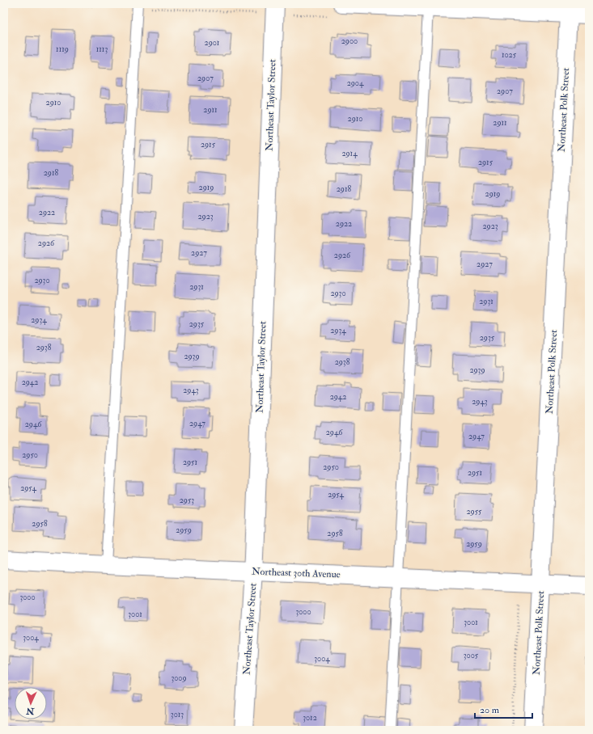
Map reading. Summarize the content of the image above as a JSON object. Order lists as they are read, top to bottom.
{
  "streets": {
    "street": ["Northeast Taylor Street", "Northeast Polk Street", "Northeast 30th Avenue"]
  },
  "crossings": [
    ["Northeast Taylor Street", "Northeast 30th Avenue"],
    ["Northeast Polk Street", "Northeast 30th Avenue"]
  ],
  "house_numbers": [
    "2900",
    "2901",
    "1119",
    "1113",
    "1025",
    "2907",
    "2904",
    "2907",
    "2910",
    "2911",
    "2910",
    "2911",
    "2915",
    "2914",
    "2915",
    "2918",
    "2919",
    "2918",
    "2919",
    "2922",
    "2923",
    "2922",
    "2923",
    "2926",
    "2927",
    "2926",
    "2927",
    "2930",
    "2931",
    "2930",
    "2931",
    "2934",
    "2935",
    "2934",
    "2935",
    "2938",
    "2939",
    "2938",
    "2939",
    "2942",
    "2943",
    "2942",
    "2943",
    "2947",
    "2946",
    "2946",
    "2947",
    "2950",
    "2951",
    "2950",
    "2951",
    "2954",
    "2954",
    "2953",
    "2955",
    "2958",
    "2959",
    "2958",
    "2959",
    "3000",
    "3000",
    "3001",
    "3001",
    "3004",
    "3005",
    "3004",
    "3009",
    "3013",
    "3012"
  ],
  "scale_bar": "20 m",
  "north": "bottom"
}
